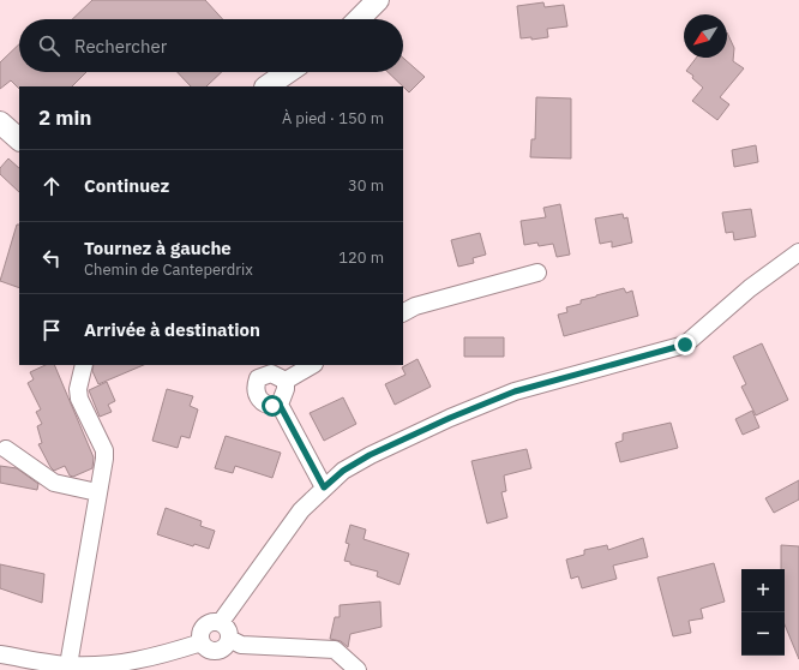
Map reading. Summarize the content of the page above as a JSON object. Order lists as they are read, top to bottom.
{
  "north": "bottom left",
  "page": {
    "search": "Rechercher",
    "heading": ["2 min", "À pied · 150 m"],
    "list": [
      ["Continuez", "30 m"],
      ["Tournez à gauche", "Chemin de Canteperdrix", "120 m"],
      "Arrivée à destination"
    ],
    "map_buttons": ["+", "−"]
  }
}
